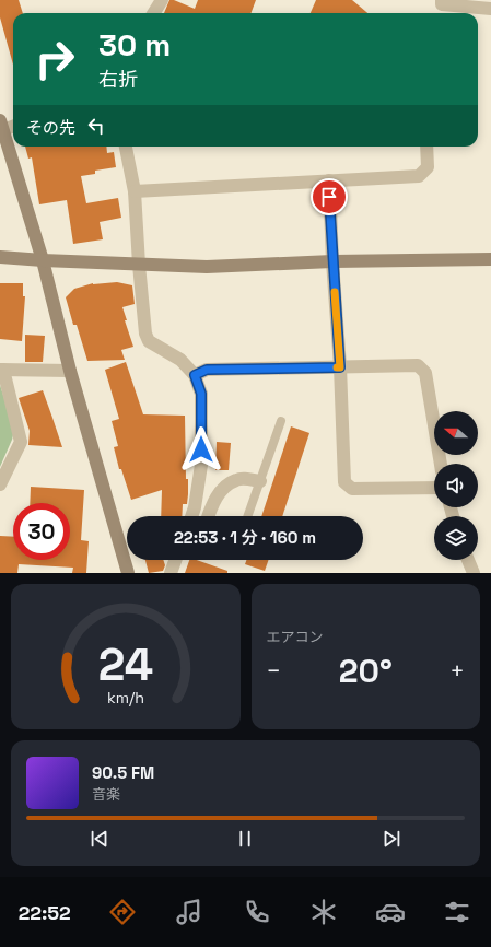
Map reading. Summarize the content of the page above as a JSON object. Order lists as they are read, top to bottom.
{
  "north": "left",
  "page": {
    "turn": ["30 m", "右折"],
    "then": "その先",
    "limit": "30",
    "trip": "22:53 · 1 分 · 160 m",
    "tile": "エアコン",
    "heat": ["−", "20°", "+"],
    "song": ["90.5 FM", "音楽"],
    "tabs": "22:52",
    "gauge": ["24", "km/h"]
  }
}
